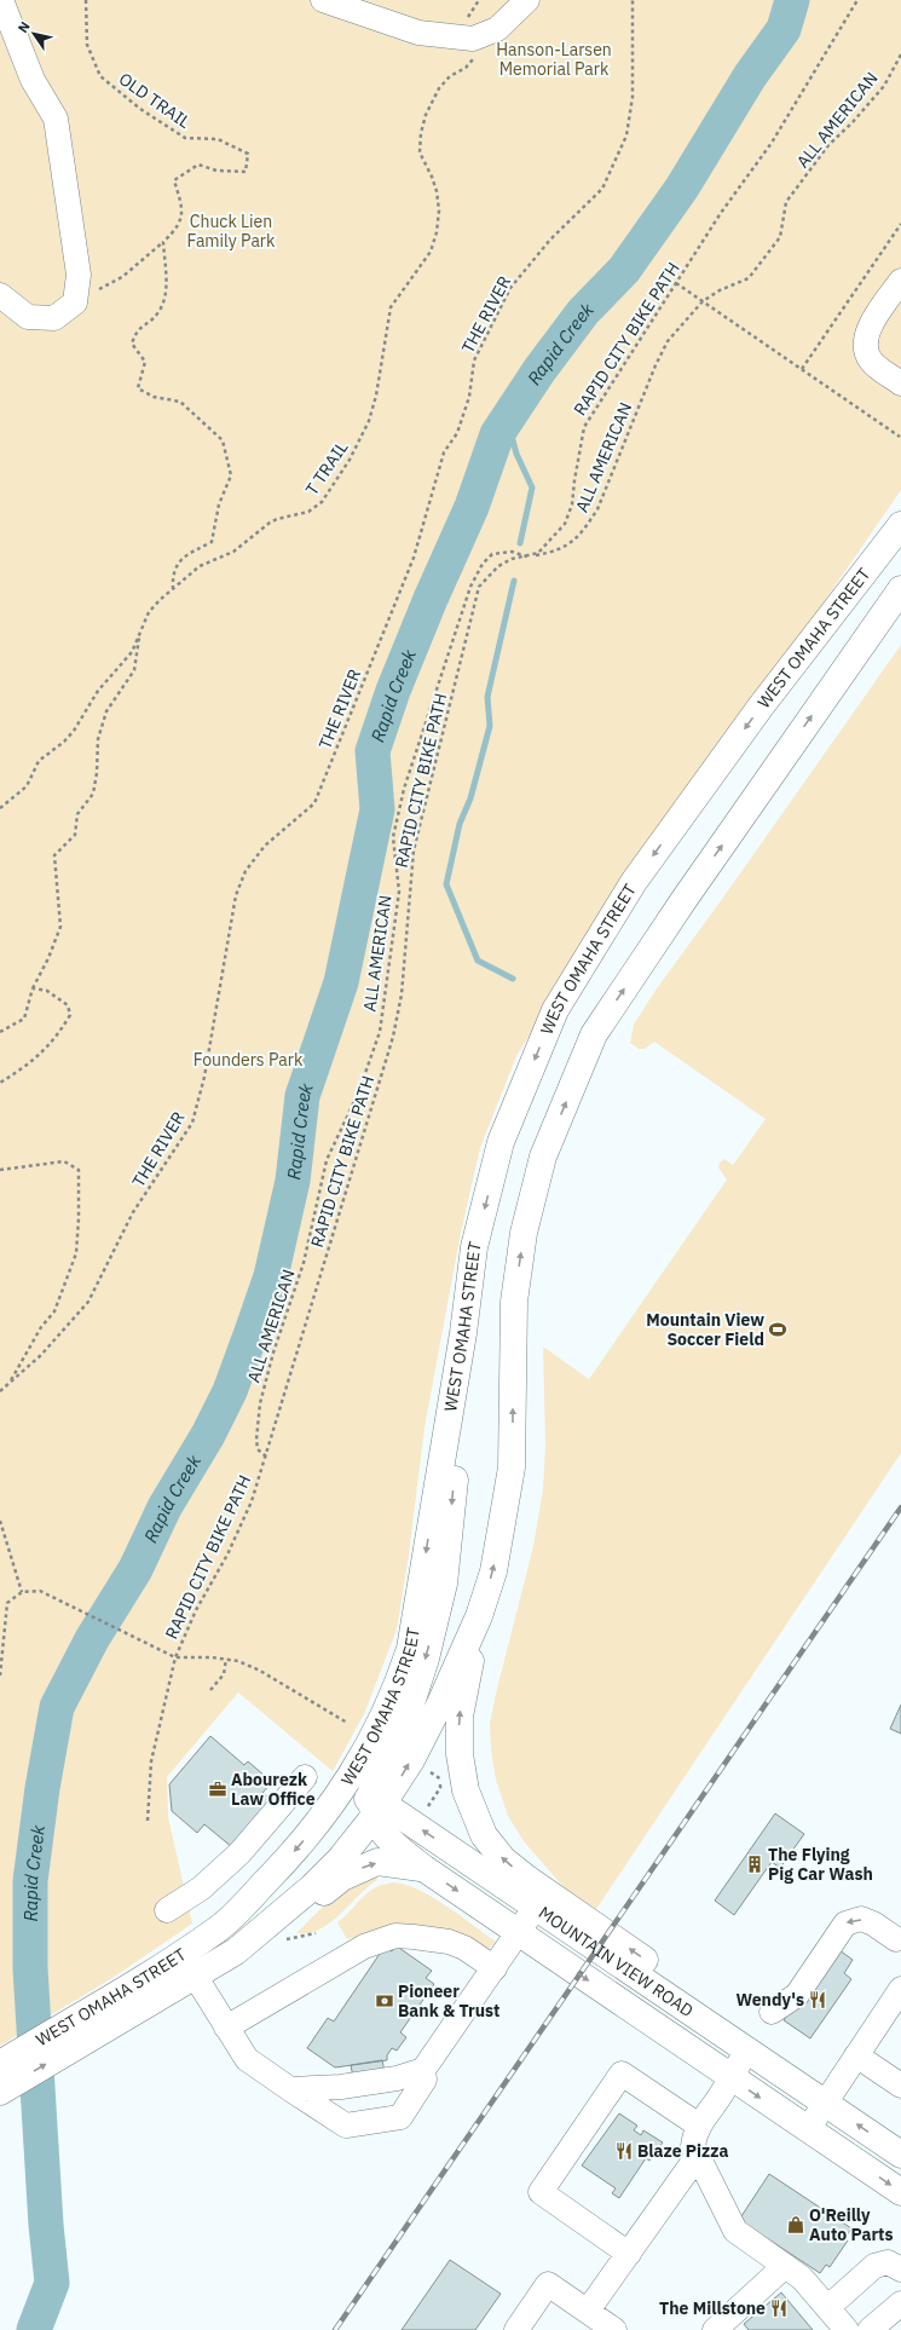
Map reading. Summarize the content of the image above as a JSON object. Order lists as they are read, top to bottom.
{
  "streets": {
    "main road": ["WEST OMAHA STREET", "MOUNTAIN VIEW ROAD"],
    "path": [
      "OLD TRAIL",
      "ALL AMERICAN",
      "THE RIVER",
      "RAPID CITY BIKE PATH",
      "T TRAIL"
    ]
  },
  "crossings": [
    ["ALL AMERICAN", "RAPID CITY BIKE PATH"],
    ["WEST OMAHA STREET", "MOUNTAIN VIEW ROAD"]
  ],
  "water": ["Rapid Creek"],
  "parks": ["Hanson-Larsen Memorial Park", "Chuck Lien Family Park", "Founders Park"],
  "places": {
    "sports": ["Mountain View Soccer Field"],
    "office": ["Abourezk Law Office"],
    "building": ["The Flying Pig Car Wash"],
    "restaurant": ["Wendy's", "Blaze Pizza", "The Millstone"],
    "bank": ["Pioneer Bank & Trust"],
    "shop": ["O'Reilly Auto Parts"]
  },
  "north": "top left"
}
